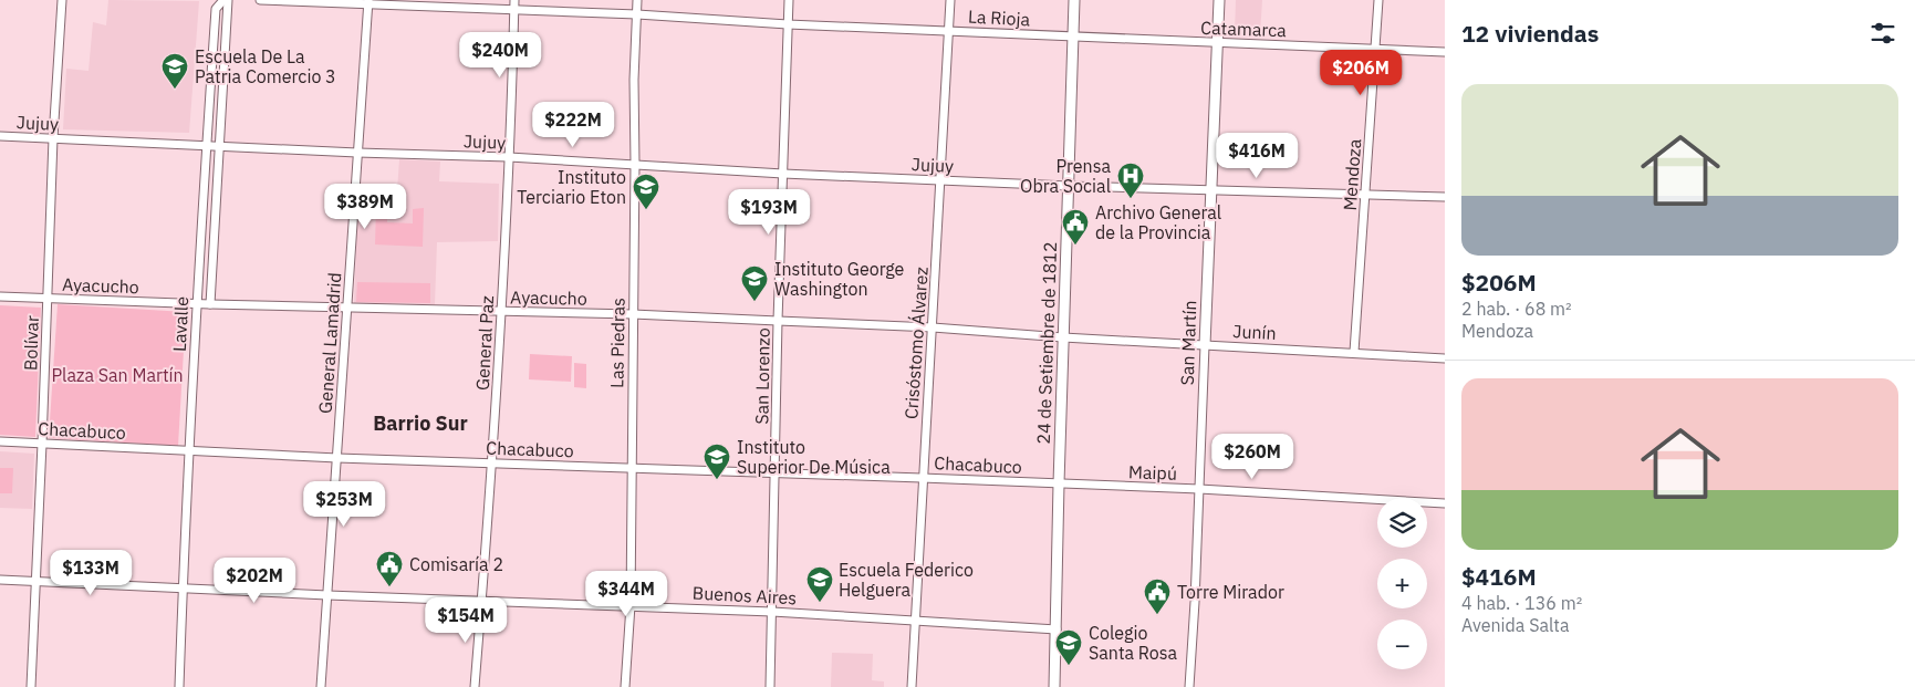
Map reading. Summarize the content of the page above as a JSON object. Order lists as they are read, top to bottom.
{
  "streets": {
    "main road": ["24 de Setiembre de 1812", "San Martín"],
    "street": [
      "La Rioja",
      "Catamarca",
      "Jujuy",
      "Mendoza",
      "Ayacucho",
      "Lavalle",
      "Junín",
      "Bolívar",
      "General Lamadrid",
      "General Paz",
      "Las Piedras",
      "Crisóstomo Álvarez",
      "San Lorenzo",
      "Chacabuco",
      "Maipú",
      "Buenos Aires"
    ]
  },
  "crossings": [
    ["La Rioja", "Catamarca"],
    ["La Rioja", "General Lamadrid"],
    ["La Rioja", "General Paz"],
    ["La Rioja", "Las Piedras"],
    ["La Rioja", "Crisóstomo Álvarez"],
    ["La Rioja", "24 de Setiembre de 1812"],
    ["La Rioja", "San Lorenzo"],
    ["Catamarca", "Mendoza"],
    ["Catamarca", "24 de Setiembre de 1812"],
    ["Catamarca", "San Martín"],
    ["Jujuy", "Mendoza"],
    ["Jujuy", "Lavalle"],
    ["Jujuy", "Bolívar"],
    ["Jujuy", "General Lamadrid"],
    ["Jujuy", "General Paz"],
    ["Jujuy", "Las Piedras"],
    ["Jujuy", "Crisóstomo Álvarez"],
    ["Jujuy", "24 de Setiembre de 1812"],
    ["Jujuy", "San Martín"],
    ["Jujuy", "San Lorenzo"],
    ["Mendoza", "Junín"],
    ["Ayacucho", "Lavalle"],
    ["Ayacucho", "Junín"],
    ["Ayacucho", "Bolívar"],
    ["Ayacucho", "General Lamadrid"],
    ["Ayacucho", "General Paz"],
    ["Ayacucho", "Las Piedras"],
    ["Ayacucho", "Crisóstomo Álvarez"],
    ["Ayacucho", "24 de Setiembre de 1812"],
    ["Ayacucho", "San Lorenzo"],
    ["Lavalle", "Chacabuco"],
    ["Lavalle", "Buenos Aires"],
    ["Junín", "24 de Setiembre de 1812"],
    ["Junín", "San Martín"],
    ["Bolívar", "Chacabuco"],
    ["Bolívar", "Buenos Aires"],
    ["General Lamadrid", "Chacabuco"],
    ["General Lamadrid", "Buenos Aires"],
    ["General Paz", "Chacabuco"],
    ["General Paz", "Buenos Aires"],
    ["Las Piedras", "Chacabuco"],
    ["Las Piedras", "Buenos Aires"],
    ["Crisóstomo Álvarez", "Chacabuco"],
    ["Crisóstomo Álvarez", "Buenos Aires"],
    ["24 de Setiembre de 1812", "Chacabuco"],
    ["24 de Setiembre de 1812", "Maipú"],
    ["24 de Setiembre de 1812", "Buenos Aires"],
    ["San Martín", "Maipú"],
    ["San Lorenzo", "Chacabuco"],
    ["San Lorenzo", "Buenos Aires"],
    ["Chacabuco", "Maipú"]
  ],
  "districts": ["Barrio Sur"],
  "parks": ["Plaza San Martín"],
  "places": {
    "school or university": [
      "Escuela De La Patria Comercio 3",
      "Instituto Terciario Eton",
      "Instituto George Washington",
      "Instituto Superior De Música",
      "Escuela Federico Helguera",
      "Colegio Santa Rosa"
    ],
    "hospital": ["Prensa Obra Social"],
    "public building": ["Archivo General de la Provincia", "Comisaría 2", "Torre Mirador"]
  },
  "page": {
    "heading": "12 viviendas",
    "price": [
      "$240M",
      "$206M",
      "$222M",
      "$416M",
      "$389M",
      "$193M",
      "$260M",
      "$253M",
      "$133M",
      "$202M",
      "$344M",
      "$154M"
    ],
    "list": [
      {
        "name": "$206M",
        "note": "2 hab. · 68 m² · Mendoza"
      },
      {
        "name": "$416M",
        "note": "4 hab. · 136 m² · Avenida Salta"
      }
    ],
    "map_buttons": ["+", "−"]
  }
}
